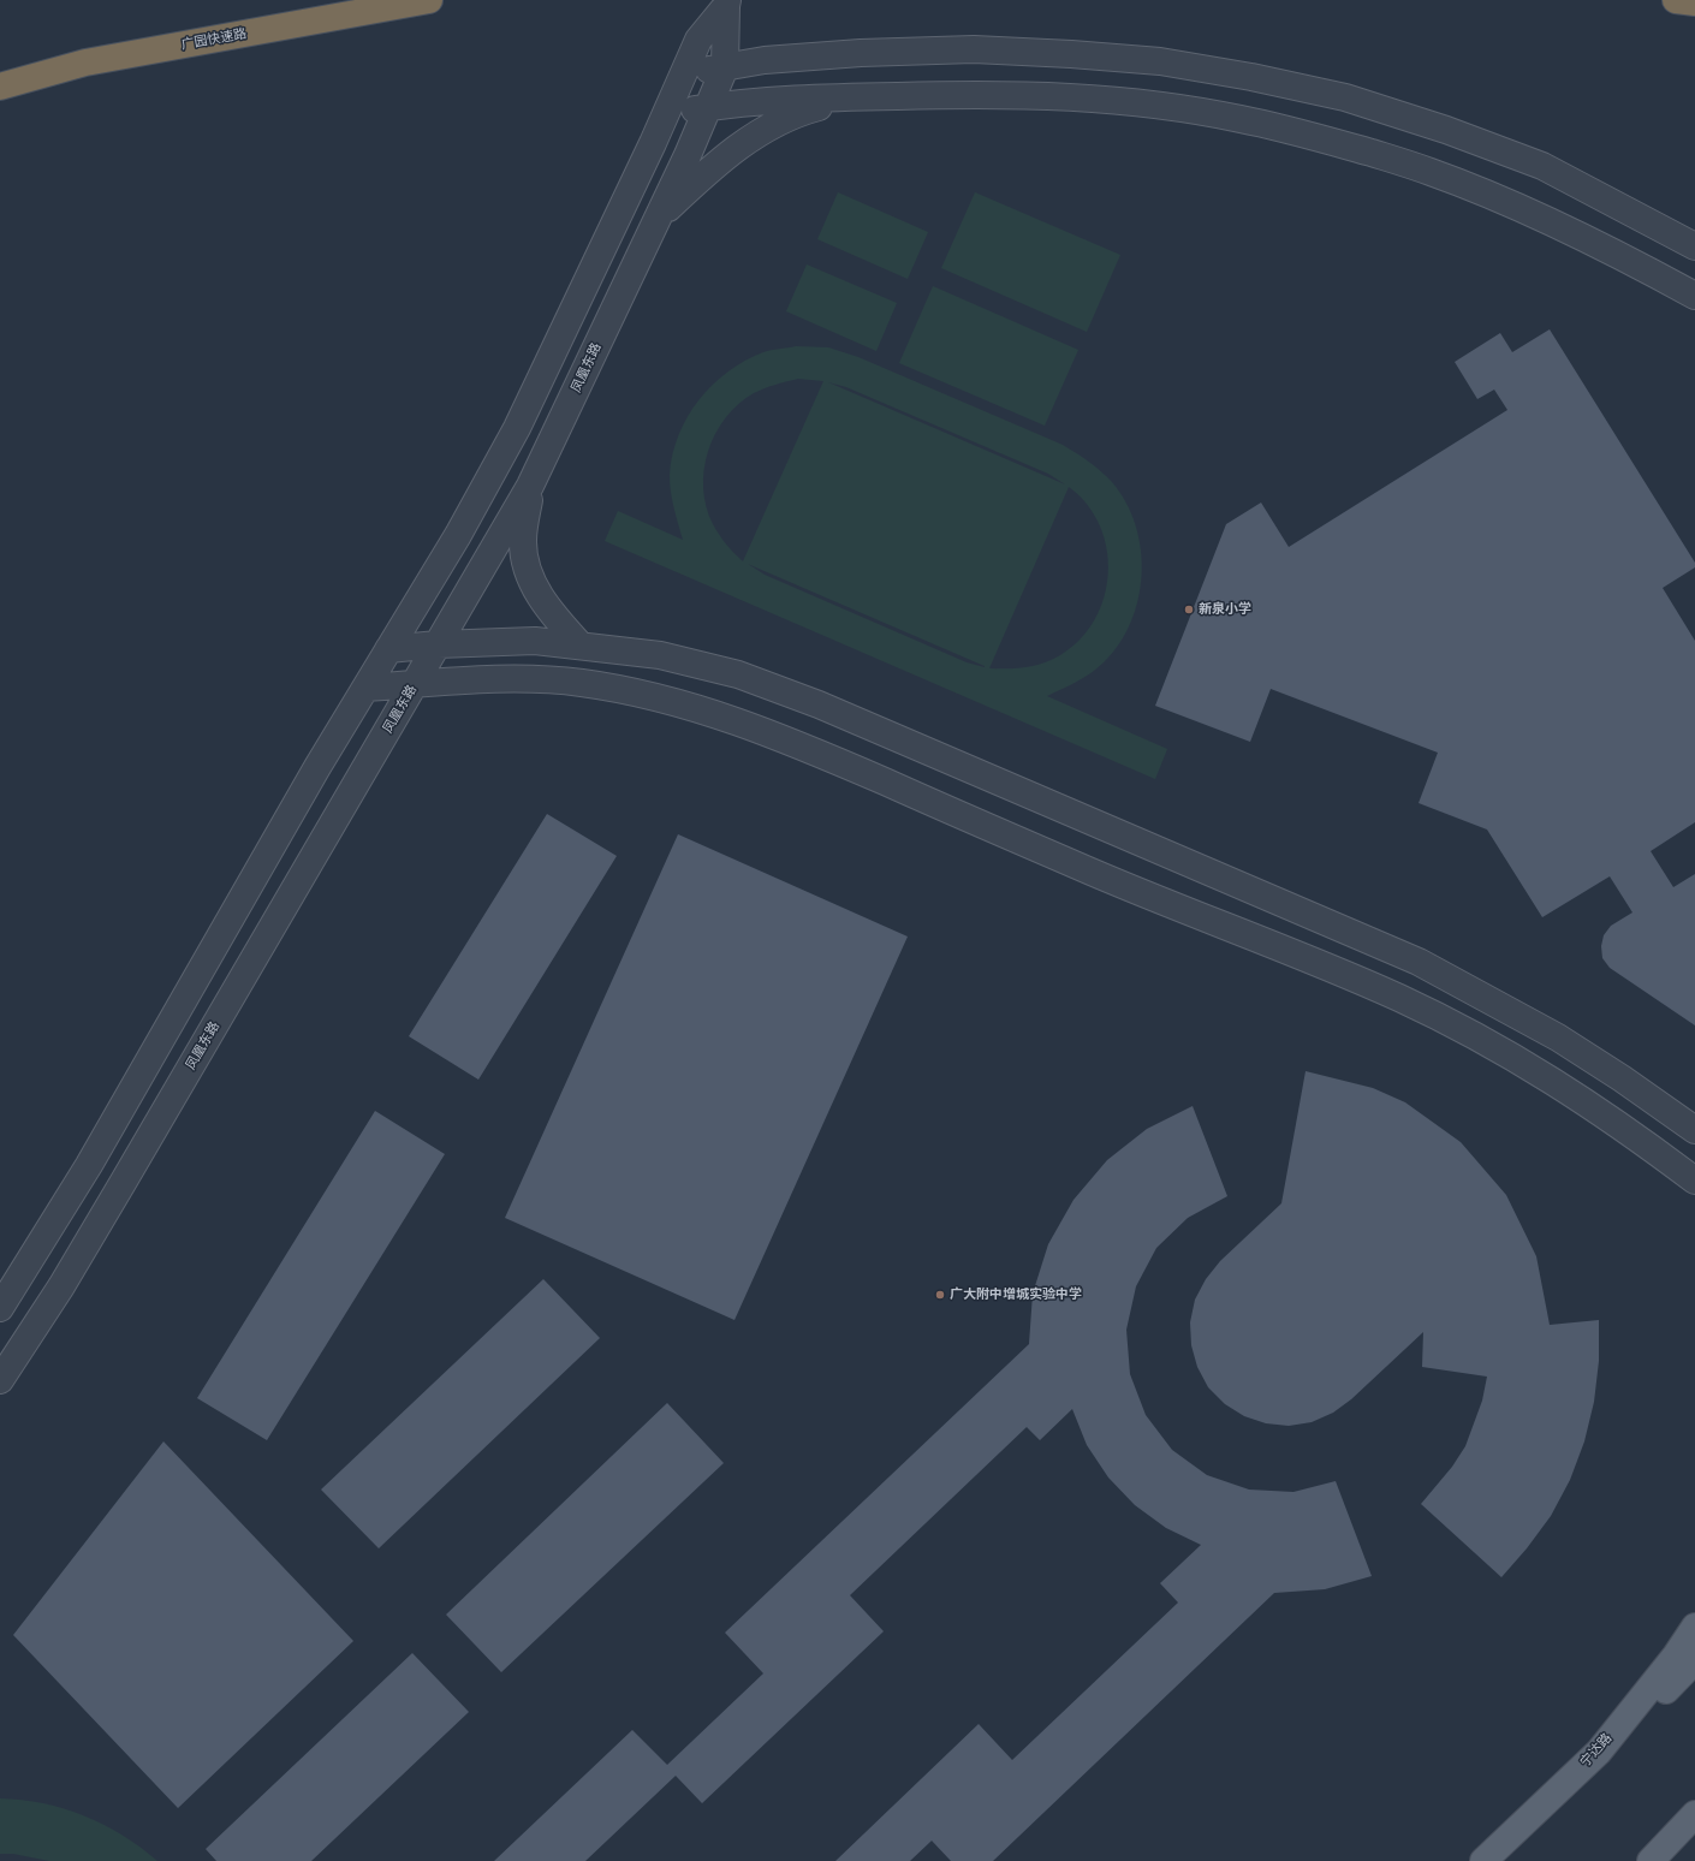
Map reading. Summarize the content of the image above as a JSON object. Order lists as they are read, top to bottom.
{
  "streets": {
    "highway": ["广园快速路"],
    "main road": ["宁达路"],
    "street": ["凤凰东路"]
  },
  "places": ["新泉小学", "广大附中增城实验中学"]
}
